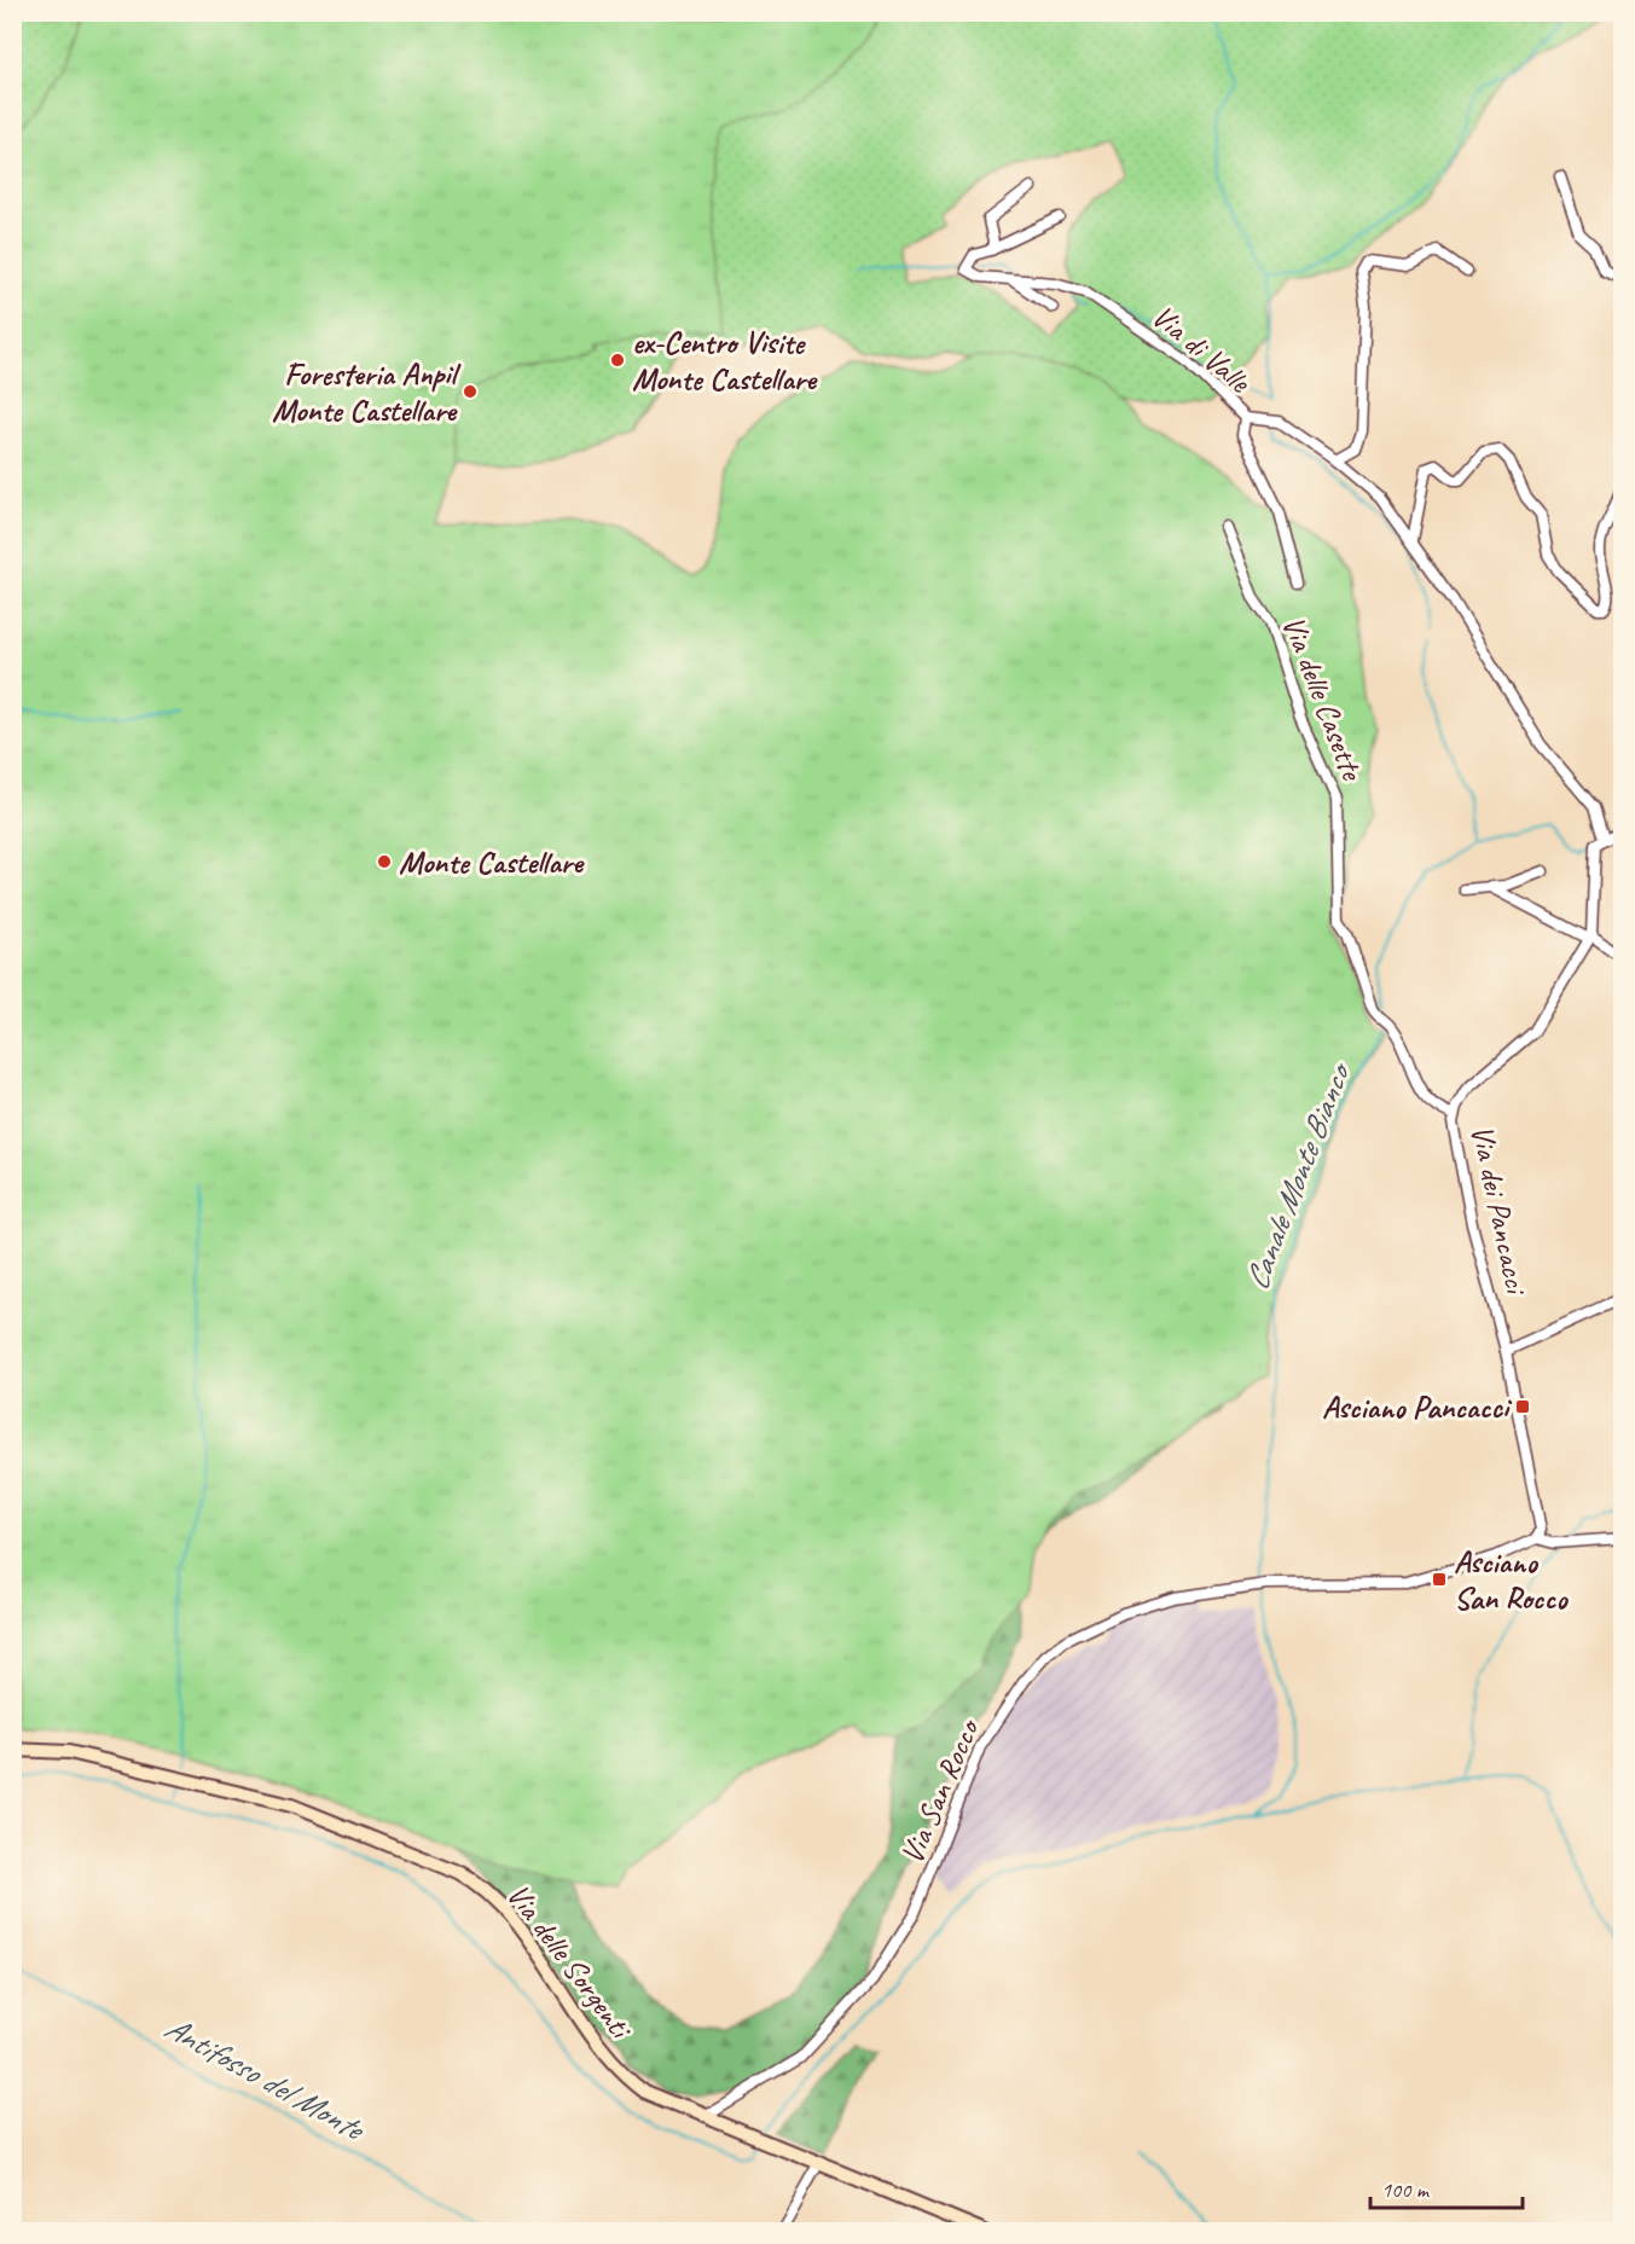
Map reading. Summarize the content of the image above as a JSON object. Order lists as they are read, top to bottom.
{
  "streets": {
    "main road": ["Via delle Sorgenti"],
    "street": [
      "Via di Valle",
      "Via delle Casette",
      "Via dei Pancacci",
      "Via San Rocco"
    ]
  },
  "crossings": [
    ["Via di Valle", "Via delle Casette"],
    ["Via delle Casette", "Via dei Pancacci"],
    ["Via dei Pancacci", "Via San Rocco"],
    ["Via San Rocco", "Via delle Sorgenti"]
  ],
  "water": ["Canale Monte Bianco", "Antifosso del Monte"],
  "places": {
    "other": ["ex-Centro Visite Monte Castellare", "Foresteria Anpil Monte Castellare", "Monte Castellare"],
    "transit": ["Asciano Pancacci", "Asciano San Rocco"]
  },
  "scale_bar": "100 m"
}
